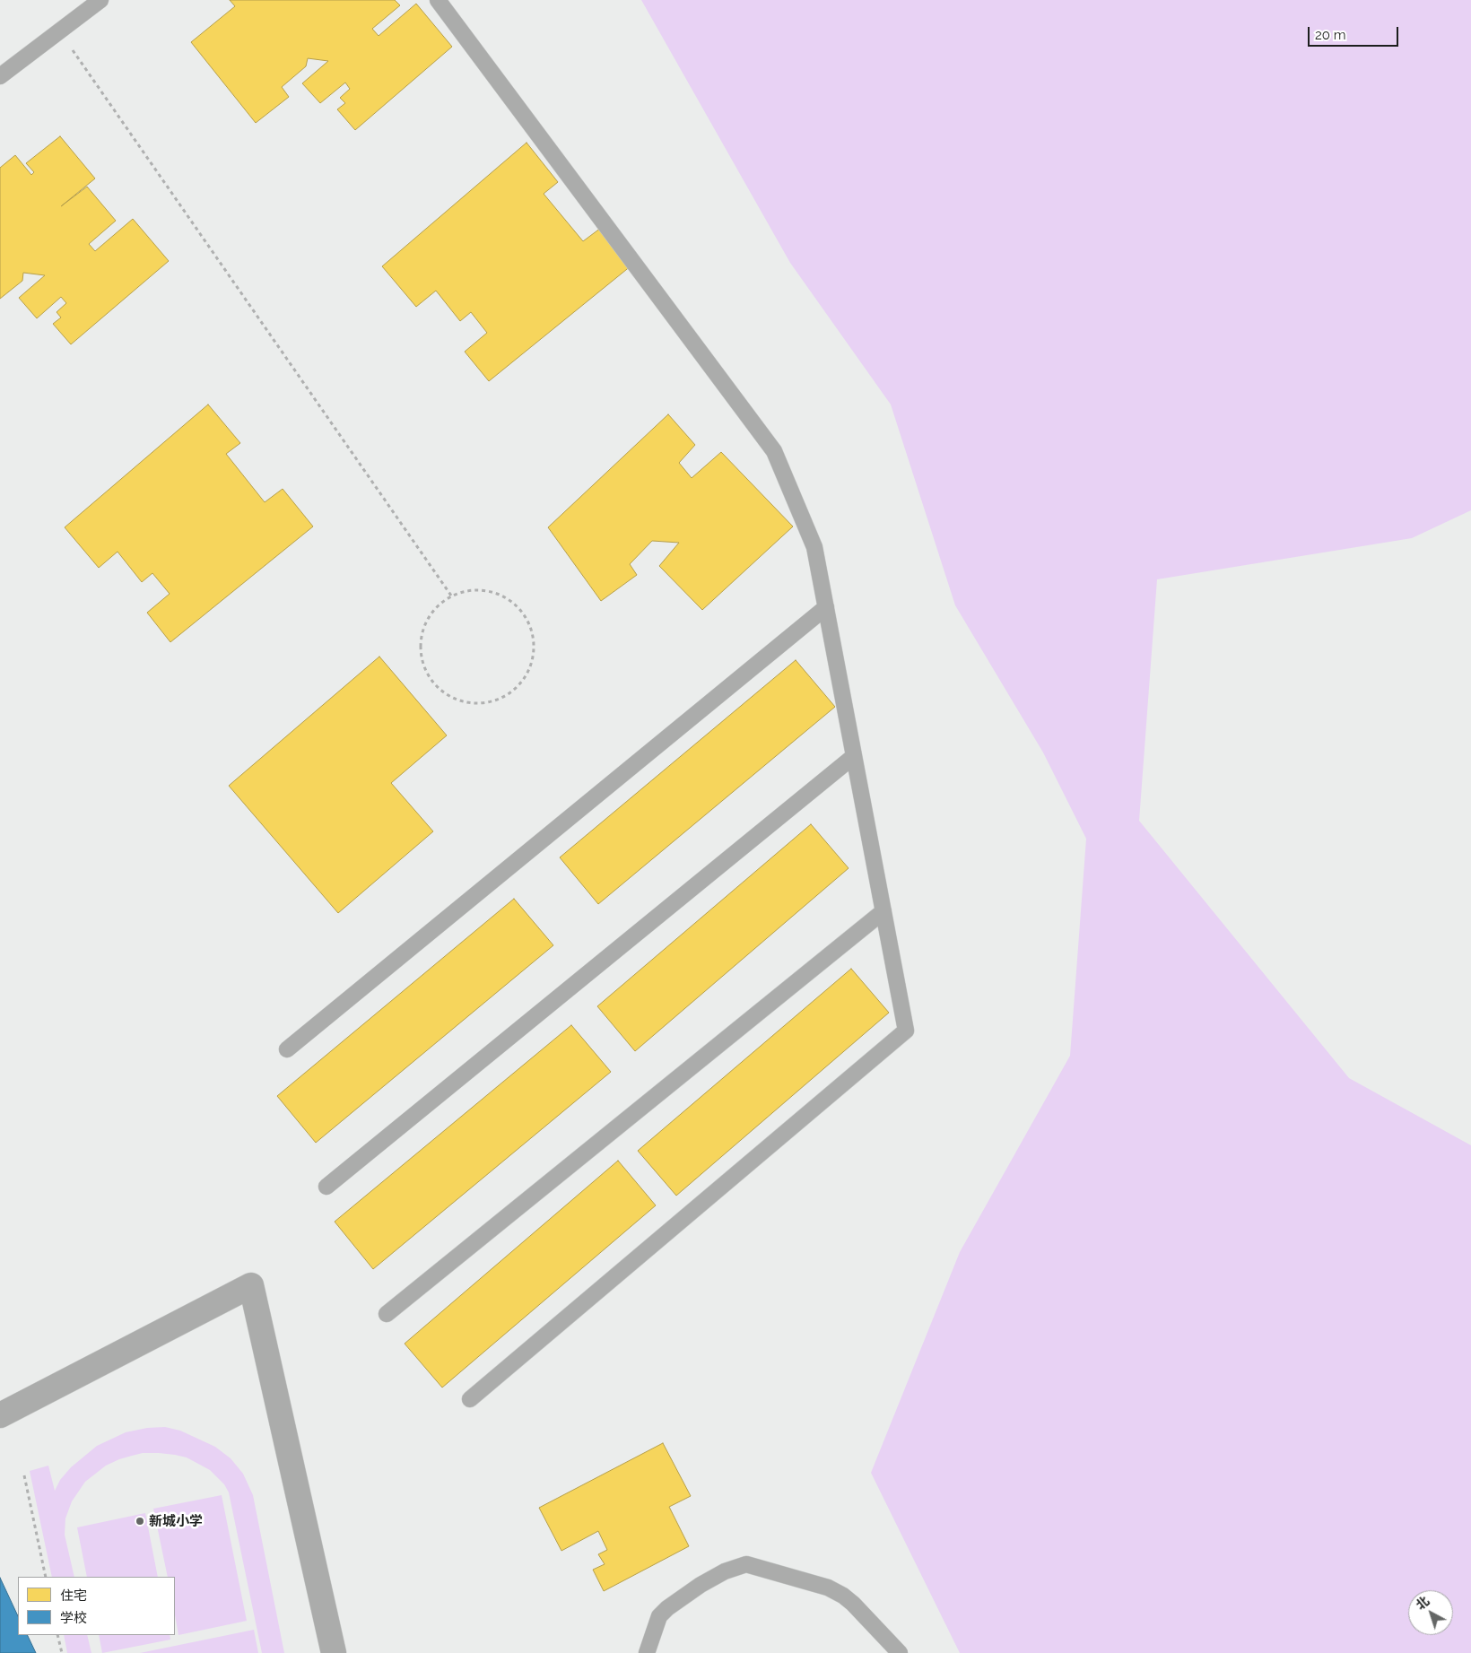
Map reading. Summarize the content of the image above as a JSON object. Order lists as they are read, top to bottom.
{
  "places": ["新城小学"],
  "legend": ["住宅", "学校"],
  "scale_bar": "20 m",
  "north": "top left"
}
